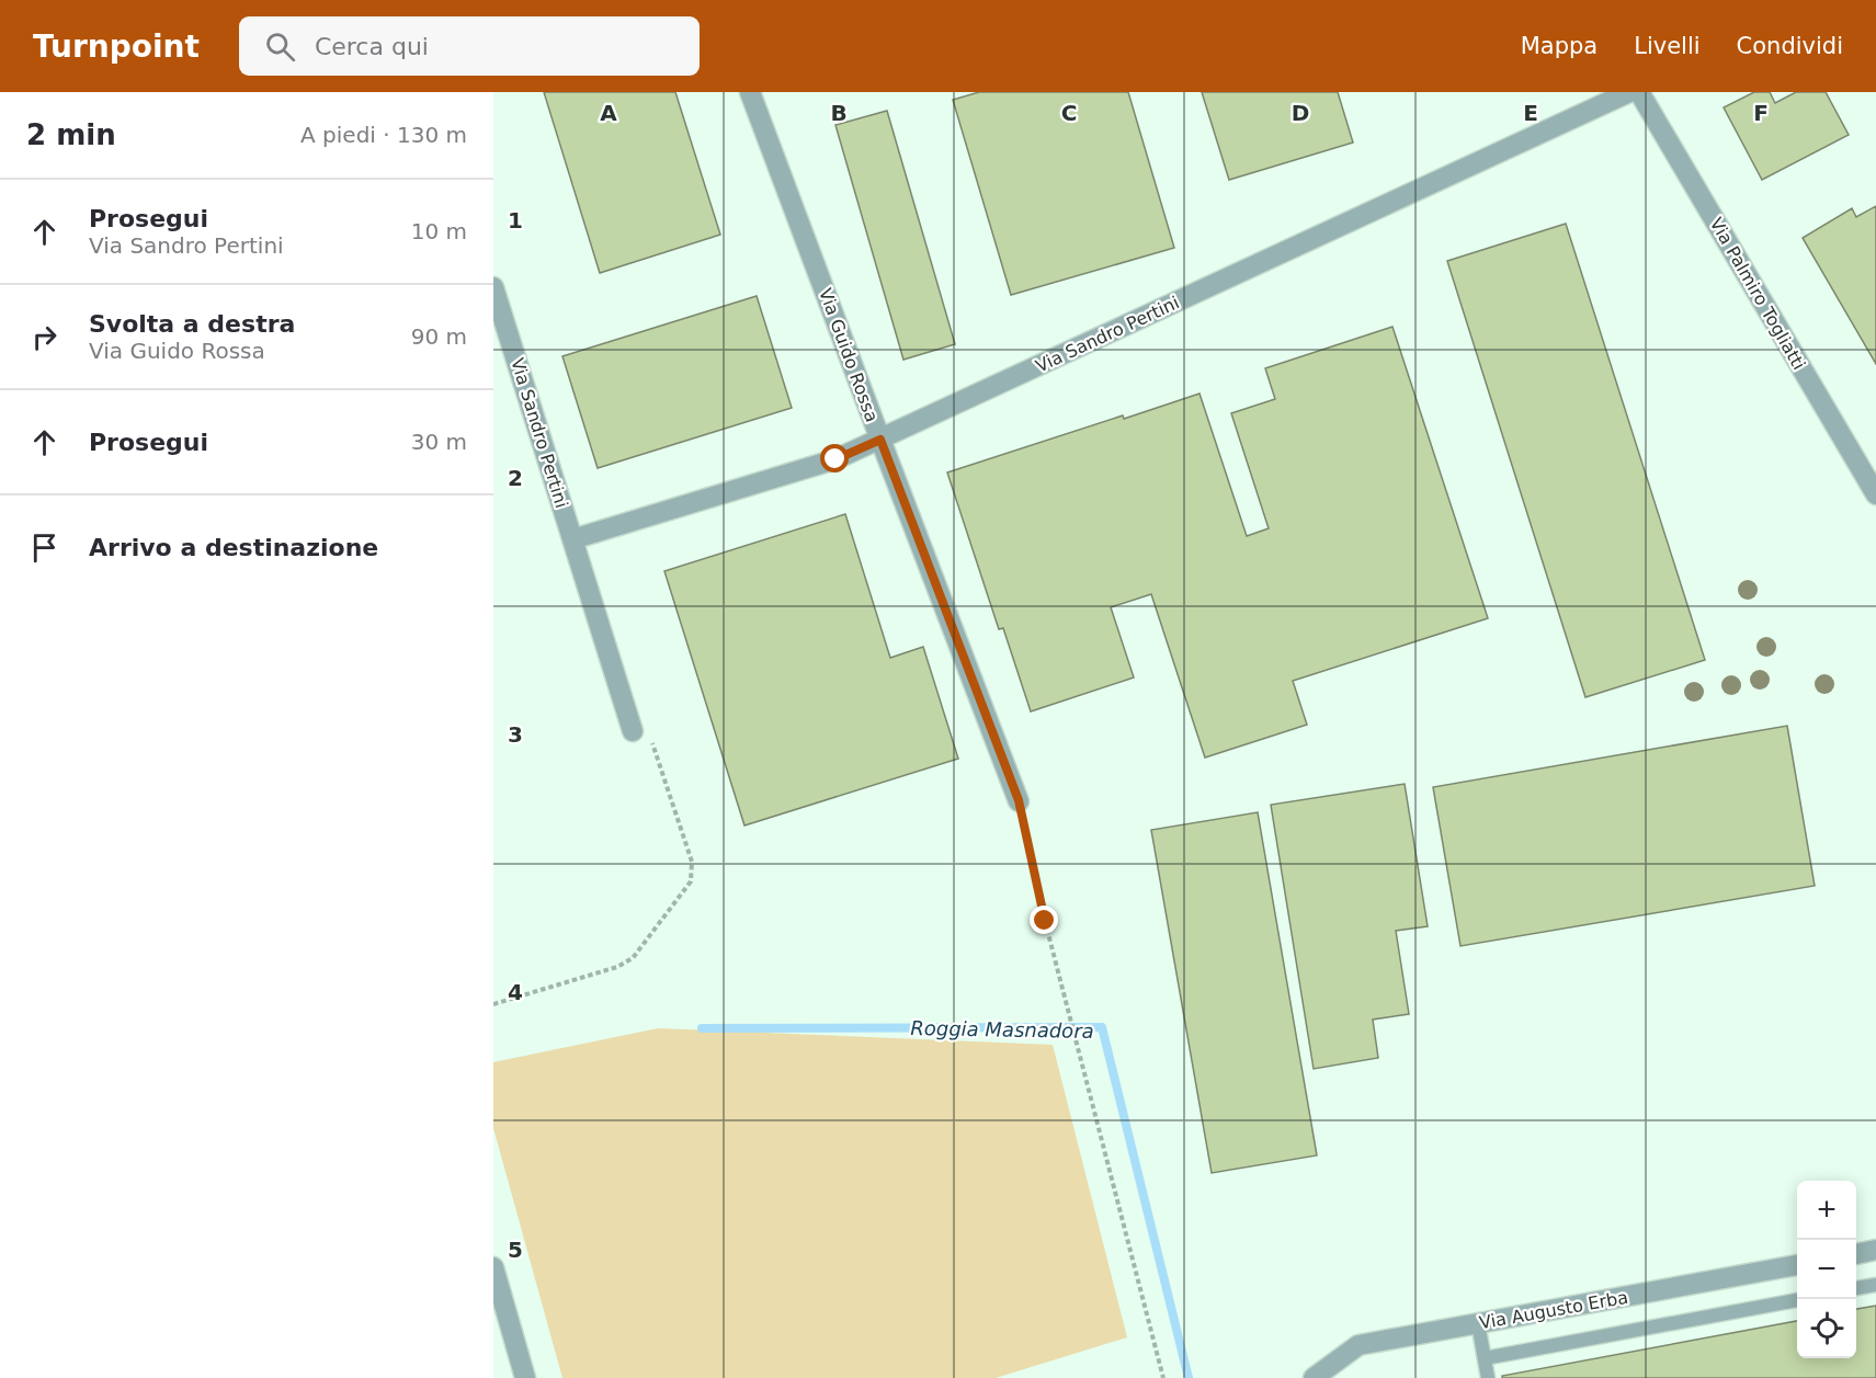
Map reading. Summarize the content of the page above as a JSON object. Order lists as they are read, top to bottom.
{
  "streets": {
    "street": [
      "Via Palmiro Togliatti",
      "Via Sandro Pertini",
      "Via Guido Rossa",
      "Via Augusto Erba"
    ]
  },
  "crossings": [
    ["Via Sandro Pertini", "Via Guido Rossa"]
  ],
  "water": ["Roggia Masnadora"],
  "page": {
    "header": "Turnpoint",
    "search": "Cerca qui",
    "nav": ["Mappa", "Livelli", "Condividi"],
    "heading": ["2 min", "A piedi · 130 m"],
    "list": [
      ["Prosegui", "Via Sandro Pertini", "10 m"],
      ["Svolta a destra", "Via Guido Rossa", "90 m"],
      ["Prosegui", "30 m"],
      "Arrivo a destinazione"
    ],
    "map_buttons": ["+", "−"]
  },
  "grid": {
    "columns": [
      "A",
      "B",
      "C",
      "D",
      "E",
      "F"
    ],
    "rows": [
      "1",
      "2",
      "3",
      "4",
      "5"
    ]
  }
}
